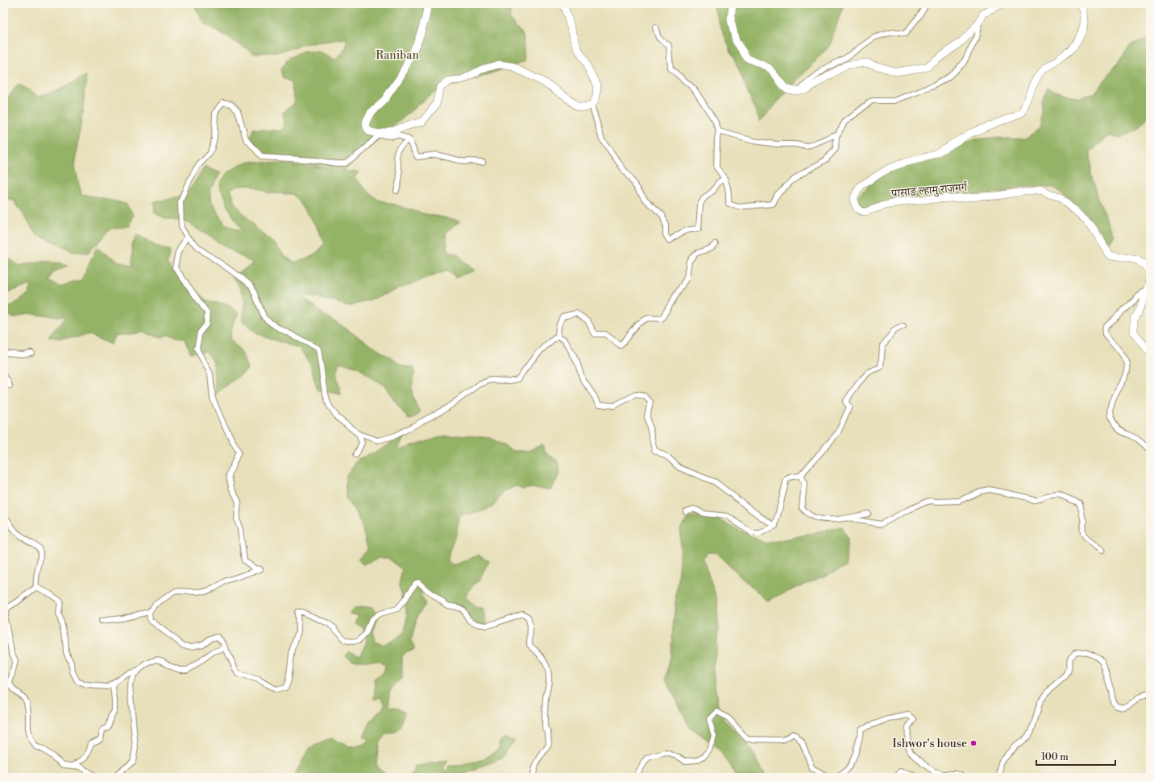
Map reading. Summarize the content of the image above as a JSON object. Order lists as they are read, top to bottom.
{
  "streets": {
    "main road": ["पासाङ ल्हामु राजमर्ग"]
  },
  "parks": ["Raniban"],
  "places": ["Ishwor's house"],
  "scale_bar": "100 m"
}
